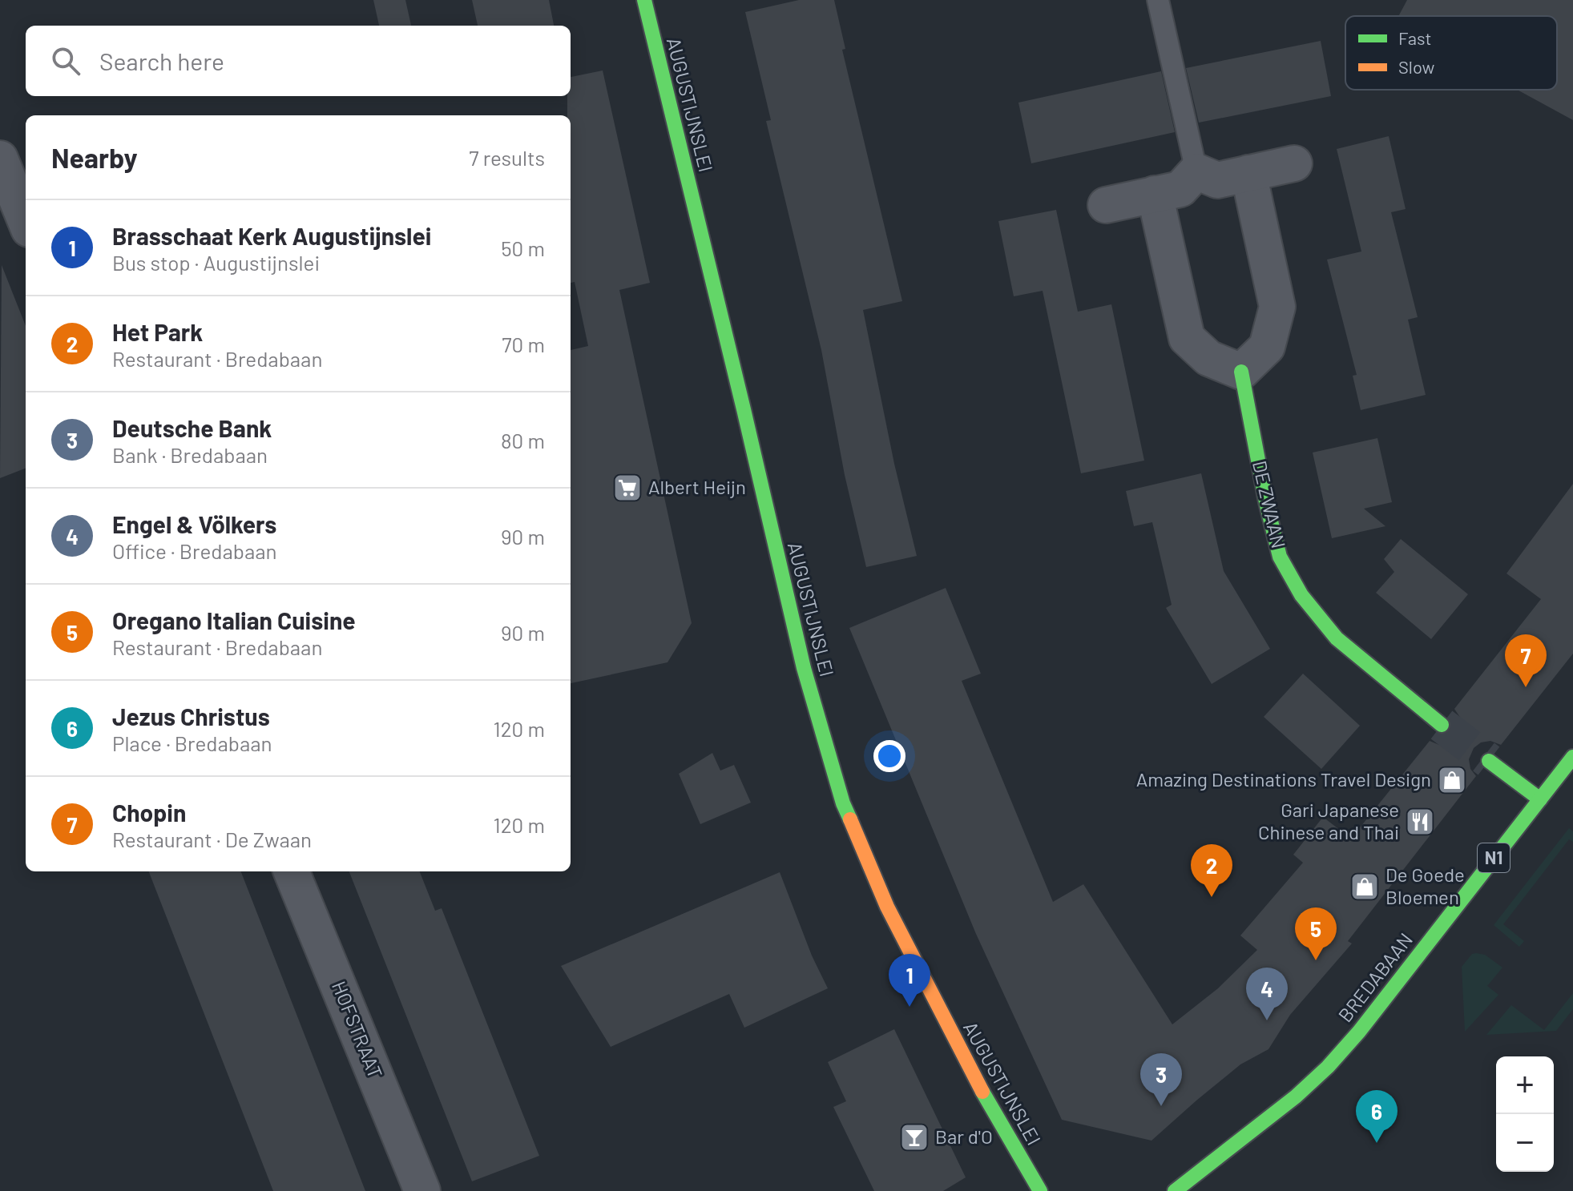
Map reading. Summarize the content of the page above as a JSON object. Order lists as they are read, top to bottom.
{
  "streets": {
    "street": [
      "AUGUSTIJNSLEI",
      "DE ZWAAN",
      "N1",
      "BREDABAAN",
      "HOFSTRAAT"
    ]
  },
  "places": {
    "supermarket": ["Albert Heijn"],
    "shop": ["Amazing Destinations Travel Design", "De Goede Bloemen"],
    "restaurant": ["Gari Japanese Chinese and Thai"],
    "bar": ["Bar d'O"]
  },
  "legend": ["Fast", "Slow"],
  "page": {
    "search": "Search here",
    "heading": ["Nearby", "7 results"],
    "list": [
      {
        "mark": "1",
        "name": "Brasschaat Kerk Augustijnslei",
        "note": "Bus stop · Augustijnslei",
        "value": "50 m"
      },
      {
        "mark": "2",
        "name": "Het Park",
        "note": "Restaurant · Bredabaan",
        "value": "70 m"
      },
      {
        "mark": "3",
        "name": "Deutsche Bank",
        "note": "Bank · Bredabaan",
        "value": "80 m"
      },
      {
        "mark": "4",
        "name": "Engel & Völkers",
        "note": "Office · Bredabaan",
        "value": "90 m"
      },
      {
        "mark": "5",
        "name": "Oregano Italian Cuisine",
        "note": "Restaurant · Bredabaan",
        "value": "90 m"
      },
      {
        "mark": "6",
        "name": "Jezus Christus",
        "note": "Place · Bredabaan",
        "value": "120 m"
      },
      {
        "mark": "7",
        "name": "Chopin",
        "note": "Restaurant · De Zwaan",
        "value": "120 m"
      }
    ],
    "pins": [
      "7",
      "2",
      "5",
      "1",
      "4",
      "3",
      "6"
    ],
    "map_buttons": ["+", "−"]
  }
}
